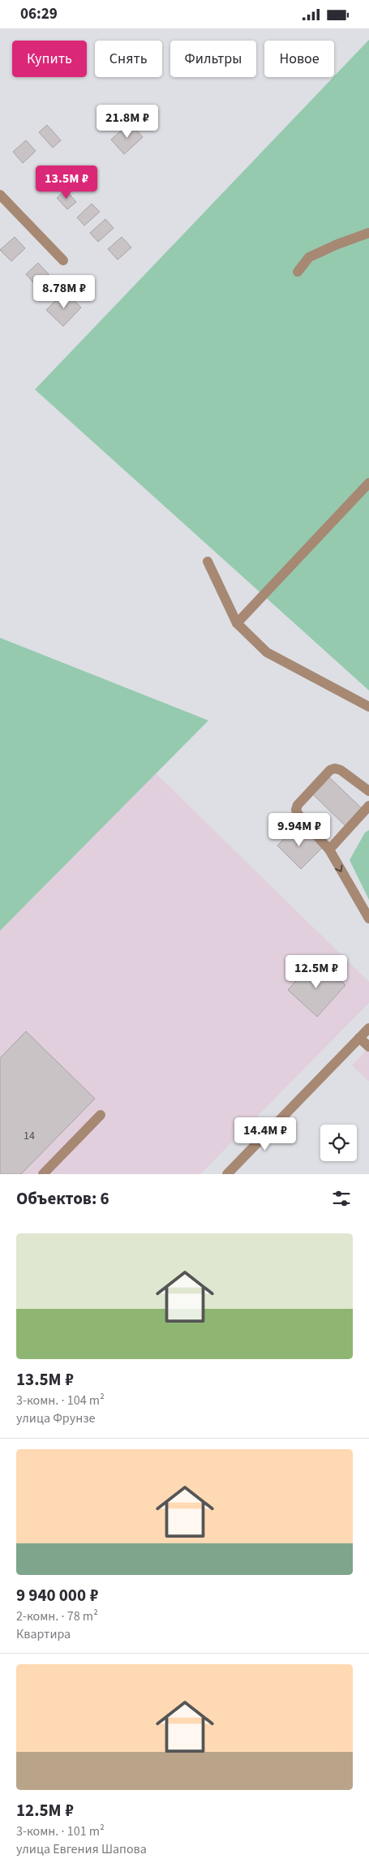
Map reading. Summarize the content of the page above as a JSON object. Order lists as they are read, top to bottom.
{
  "house_numbers": ["14"],
  "page": {
    "status": "06:29",
    "chip": [
      "Купить",
      "Снять",
      "Фильтры",
      "Новое"
    ],
    "price": [
      "21.8M ₽",
      "13.5M ₽",
      "8.78M ₽",
      "9.94M ₽",
      "12.5M ₽",
      "14.4M ₽"
    ],
    "heading": "Объектов: 6",
    "list": [
      {
        "name": "13.5M ₽",
        "note": "3-комн. · 104 m² · улица Фрунзе"
      },
      {
        "name": "9 940 000 ₽",
        "note": "2-комн. · 78 m² · Квартира"
      },
      {
        "name": "12.5M ₽",
        "note": "3-комн. · 101 m² · улица Евгения Шапова"
      }
    ]
  }
}
